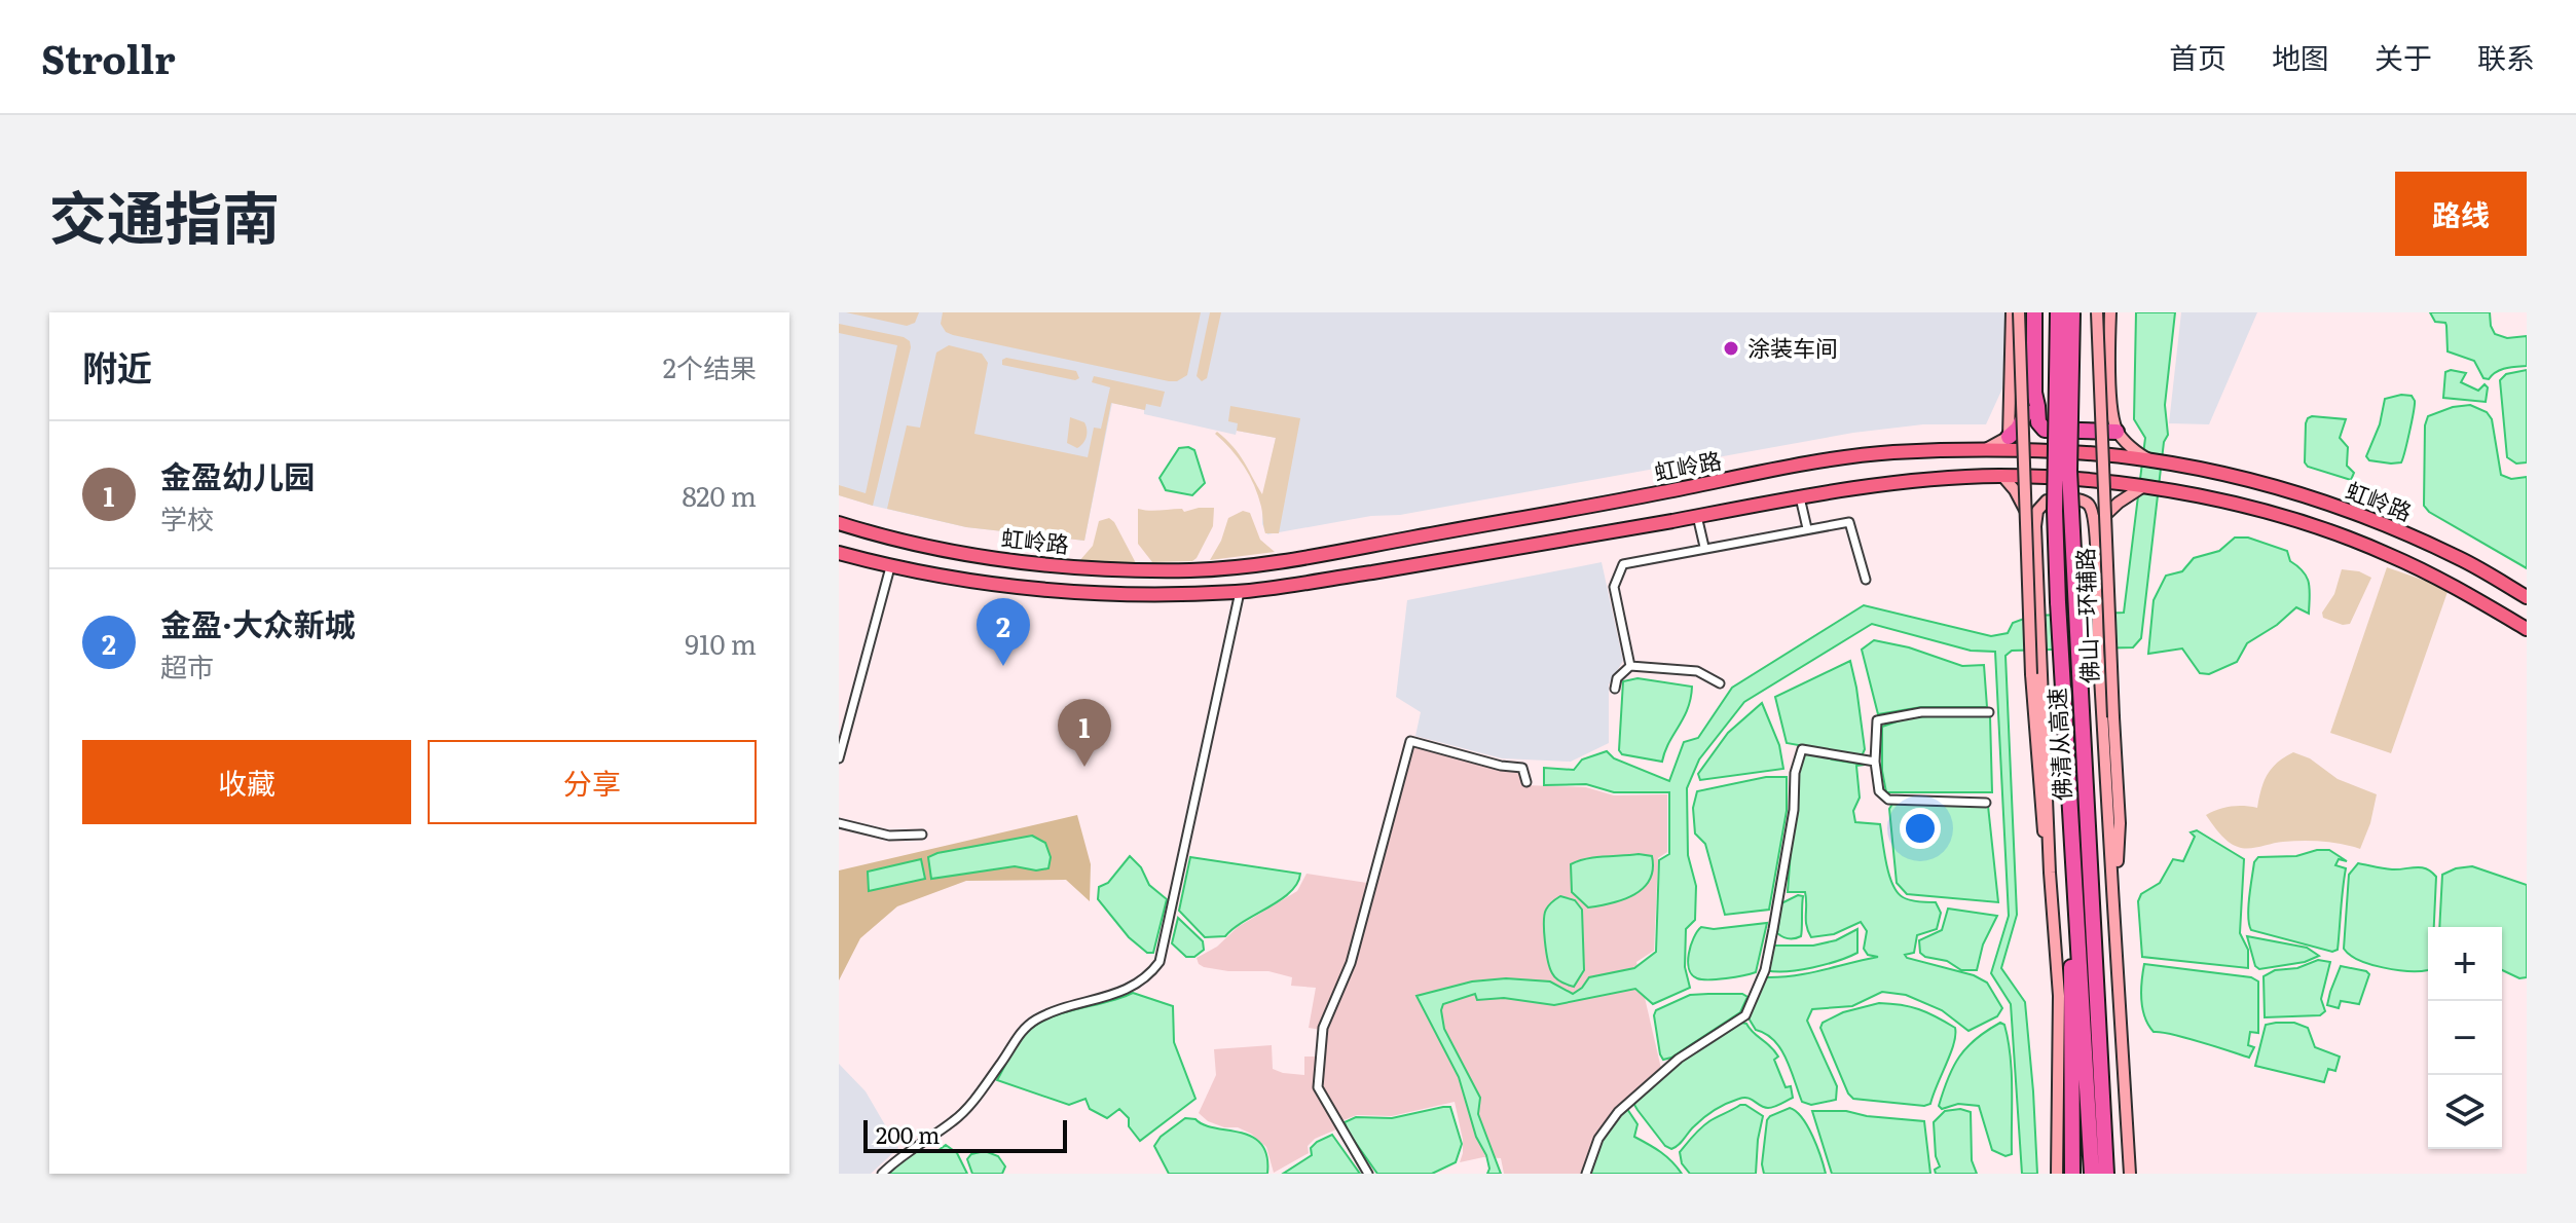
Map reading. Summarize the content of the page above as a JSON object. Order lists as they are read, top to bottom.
{
  "streets": {
    "highway": ["佛清从高速"],
    "main road": ["虹岭路", "佛山一环辅路"]
  },
  "places": ["涂装车间"],
  "scale_bar": "200 m",
  "page": {
    "header": "Strollr",
    "nav": [
      "首页",
      "地图",
      "关于",
      "联系"
    ],
    "title": "交通指南",
    "buttons": [
      "路线",
      ["收藏", "分享"]
    ],
    "heading": ["附近", "2个结果"],
    "list": [
      {
        "mark": "1",
        "name": "金盈幼儿园",
        "note": "学校",
        "value": "820 m"
      },
      {
        "mark": "2",
        "name": "金盈·大众新城",
        "note": "超市",
        "value": "910 m"
      }
    ],
    "pins": ["2", "1"],
    "map_buttons": ["+", "−"],
    "scale": "200 m"
  }
}
